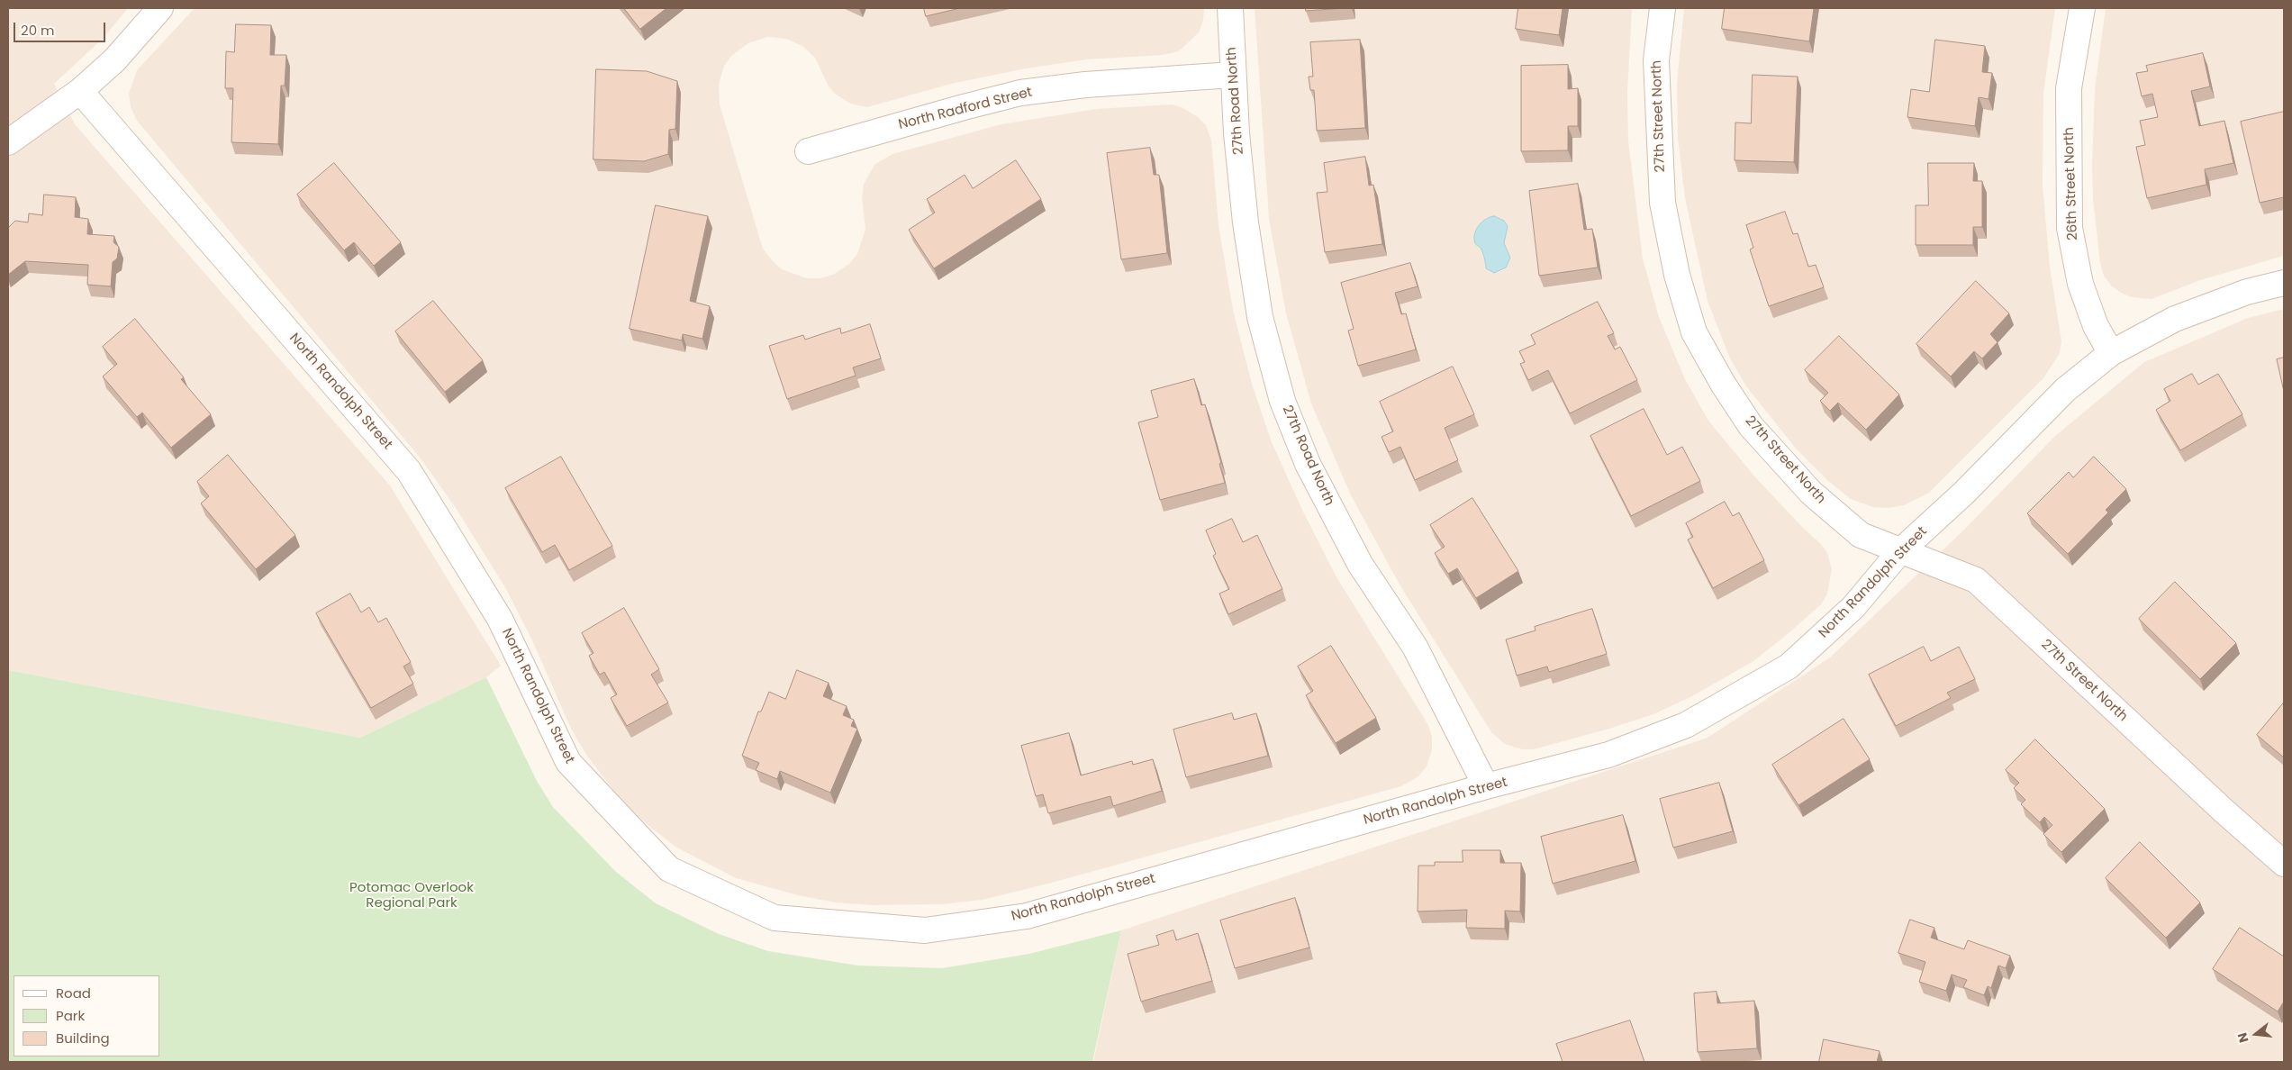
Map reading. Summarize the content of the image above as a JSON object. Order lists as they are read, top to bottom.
{
  "streets": {
    "street": [
      "27th Road North",
      "North Radford Street",
      "27th Street North",
      "26th Street North",
      "North Randolph Street"
    ]
  },
  "crossings": [
    ["27th Road North", "North Radford Street"],
    ["27th Road North", "North Randolph Street"],
    ["27th Street North", "North Randolph Street"],
    ["26th Street North", "North Randolph Street"]
  ],
  "parks": ["Potomac Overlook Regional Park"],
  "legend": ["Road", "Park", "Building"],
  "scale_bar": "20 m",
  "north": "left"
}
